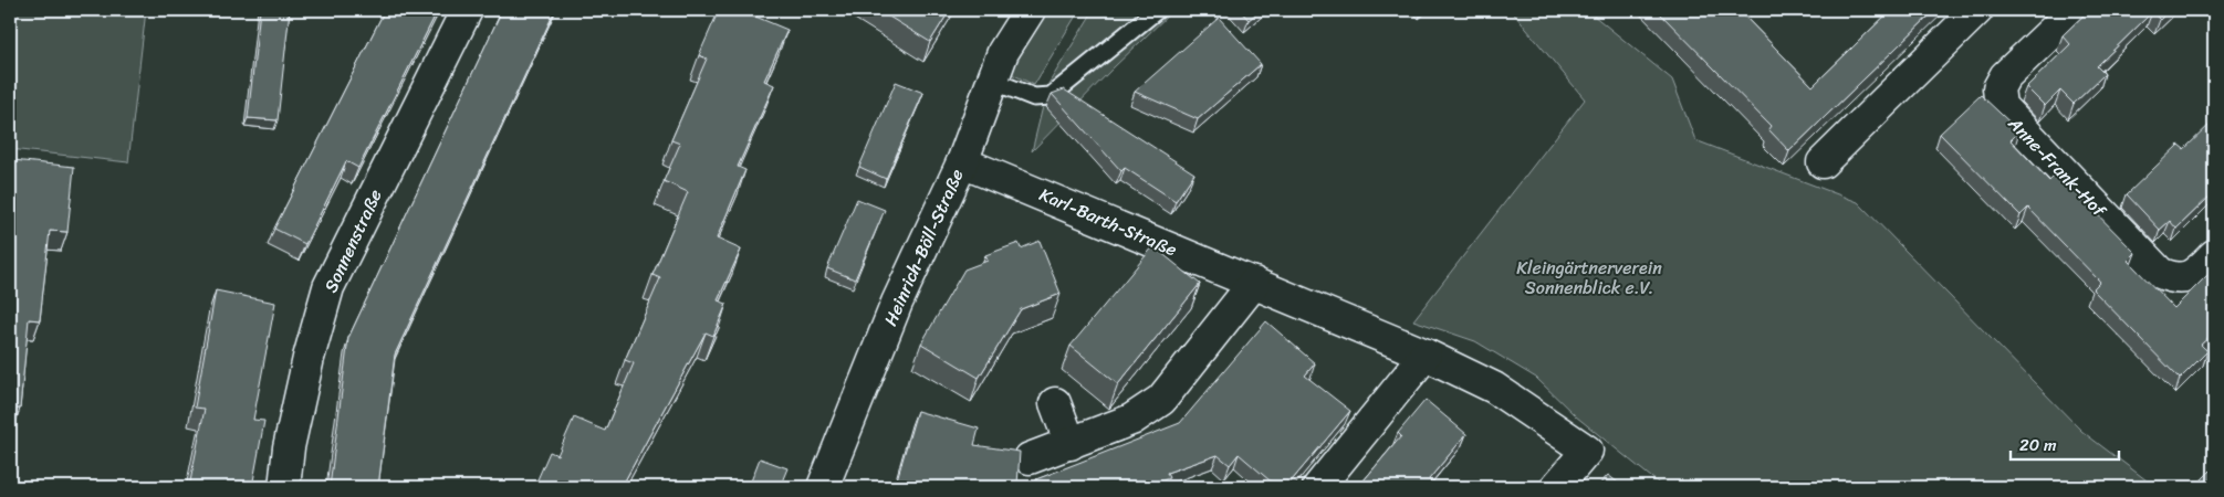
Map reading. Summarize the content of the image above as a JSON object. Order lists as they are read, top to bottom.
{
  "streets": {
    "street": [
      "Anne-Frank-Hof",
      "Karl-Barth-Straße",
      "Sonnenstraße",
      "Heinrich-Böll-Straße"
    ]
  },
  "crossings": [
    ["Karl-Barth-Straße", "Heinrich-Böll-Straße"]
  ],
  "parks": ["Kleingärtnerverein Sonnenblick e.V."],
  "scale_bar": "20 m"
}
